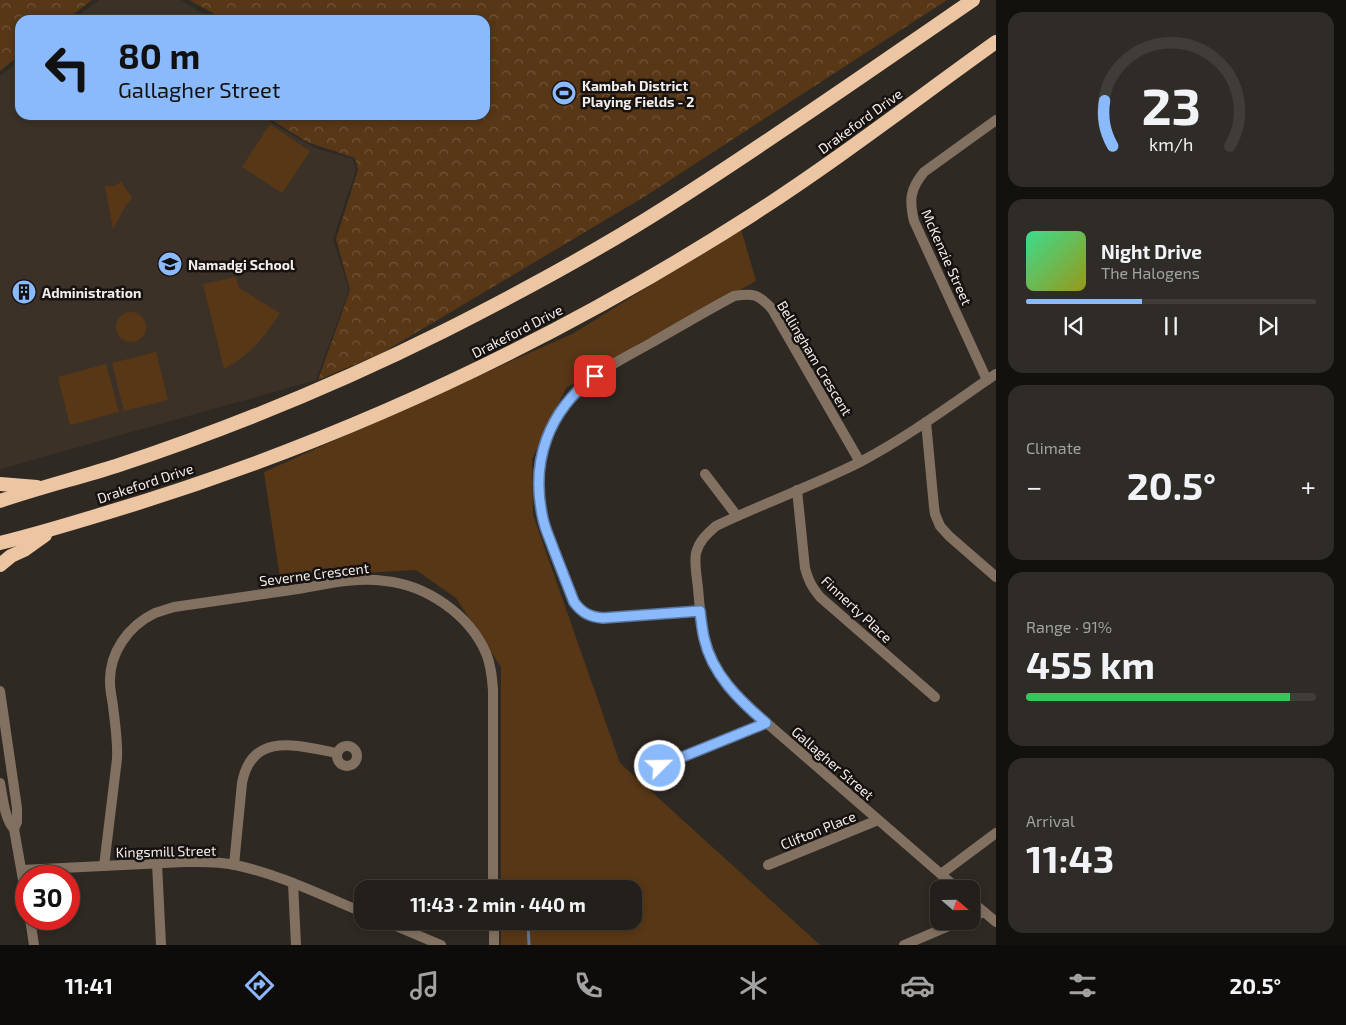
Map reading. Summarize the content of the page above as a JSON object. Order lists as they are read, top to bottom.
{
  "streets": {
    "highway": ["Drakeford Drive"],
    "street": [
      "McKenzie Street",
      "Bellingham Crescent",
      "Severne Crescent",
      "Finnerty Place",
      "Gallagher Street",
      "Clifton Place",
      "Kingsmill Street"
    ]
  },
  "crossings": [
    ["McKenzie Street", "Gallagher Street"],
    ["Bellingham Crescent", "Gallagher Street"],
    ["Severne Crescent", "Kingsmill Street"],
    ["Finnerty Place", "Gallagher Street"],
    ["Gallagher Street", "Clifton Place"]
  ],
  "places": {
    "sports": ["Kambah District Playing Fields - 2"],
    "school or university": ["Namadgi School"],
    "building": ["Administration"]
  },
  "north": "right",
  "page": {
    "turn": ["80 m", "Gallagher Street"],
    "song": ["Night Drive", "The Halogens"],
    "tile": [
      "Climate",
      ["Range · 91%", "455 km"],
      ["Arrival", "11:43"]
    ],
    "heat": ["−", "20.5°", "+"],
    "limit": "30",
    "trip": "11:43 · 2 min · 440 m",
    "tabs": ["11:41", "20.5°"],
    "gauge": ["23", "km/h"]
  }
}
